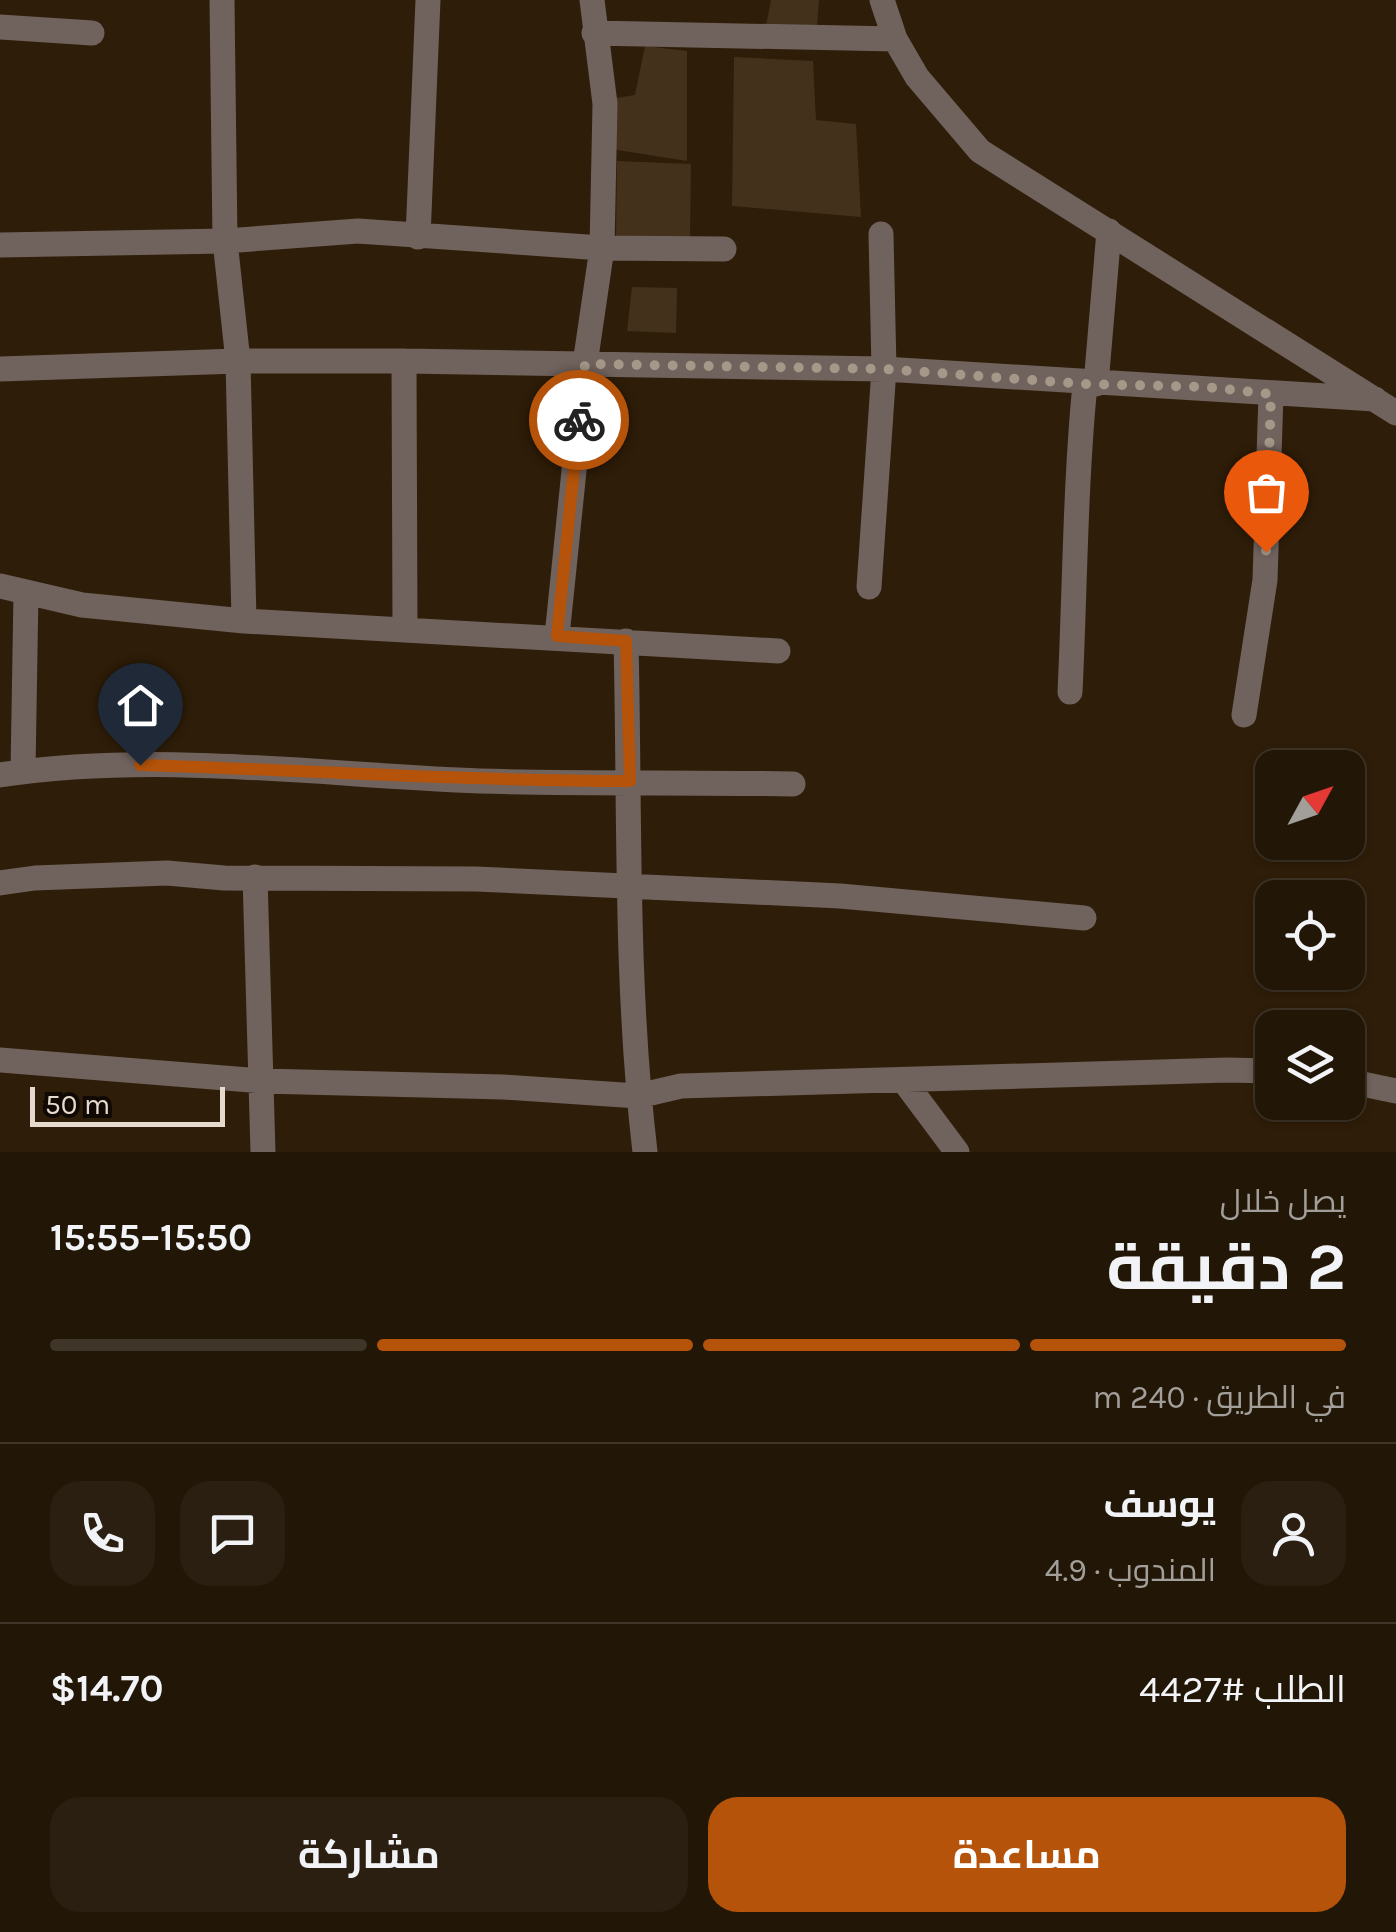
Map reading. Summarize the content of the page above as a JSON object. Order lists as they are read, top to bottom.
{
  "scale_bar": "50 m",
  "north": "top right",
  "page": {
    "scale": "50 m",
    "heading": ["2 دقيقة", "يصل خلال", "15:50–15:55"],
    "panel": [
      "يوسف",
      "المندوب · 4.9",
      "الطلب #4427",
      "$14.70"
    ],
    "bar": "في الطريق · 240 m",
    "buttons": ["مساعدة", "مشاركة"]
  }
}
